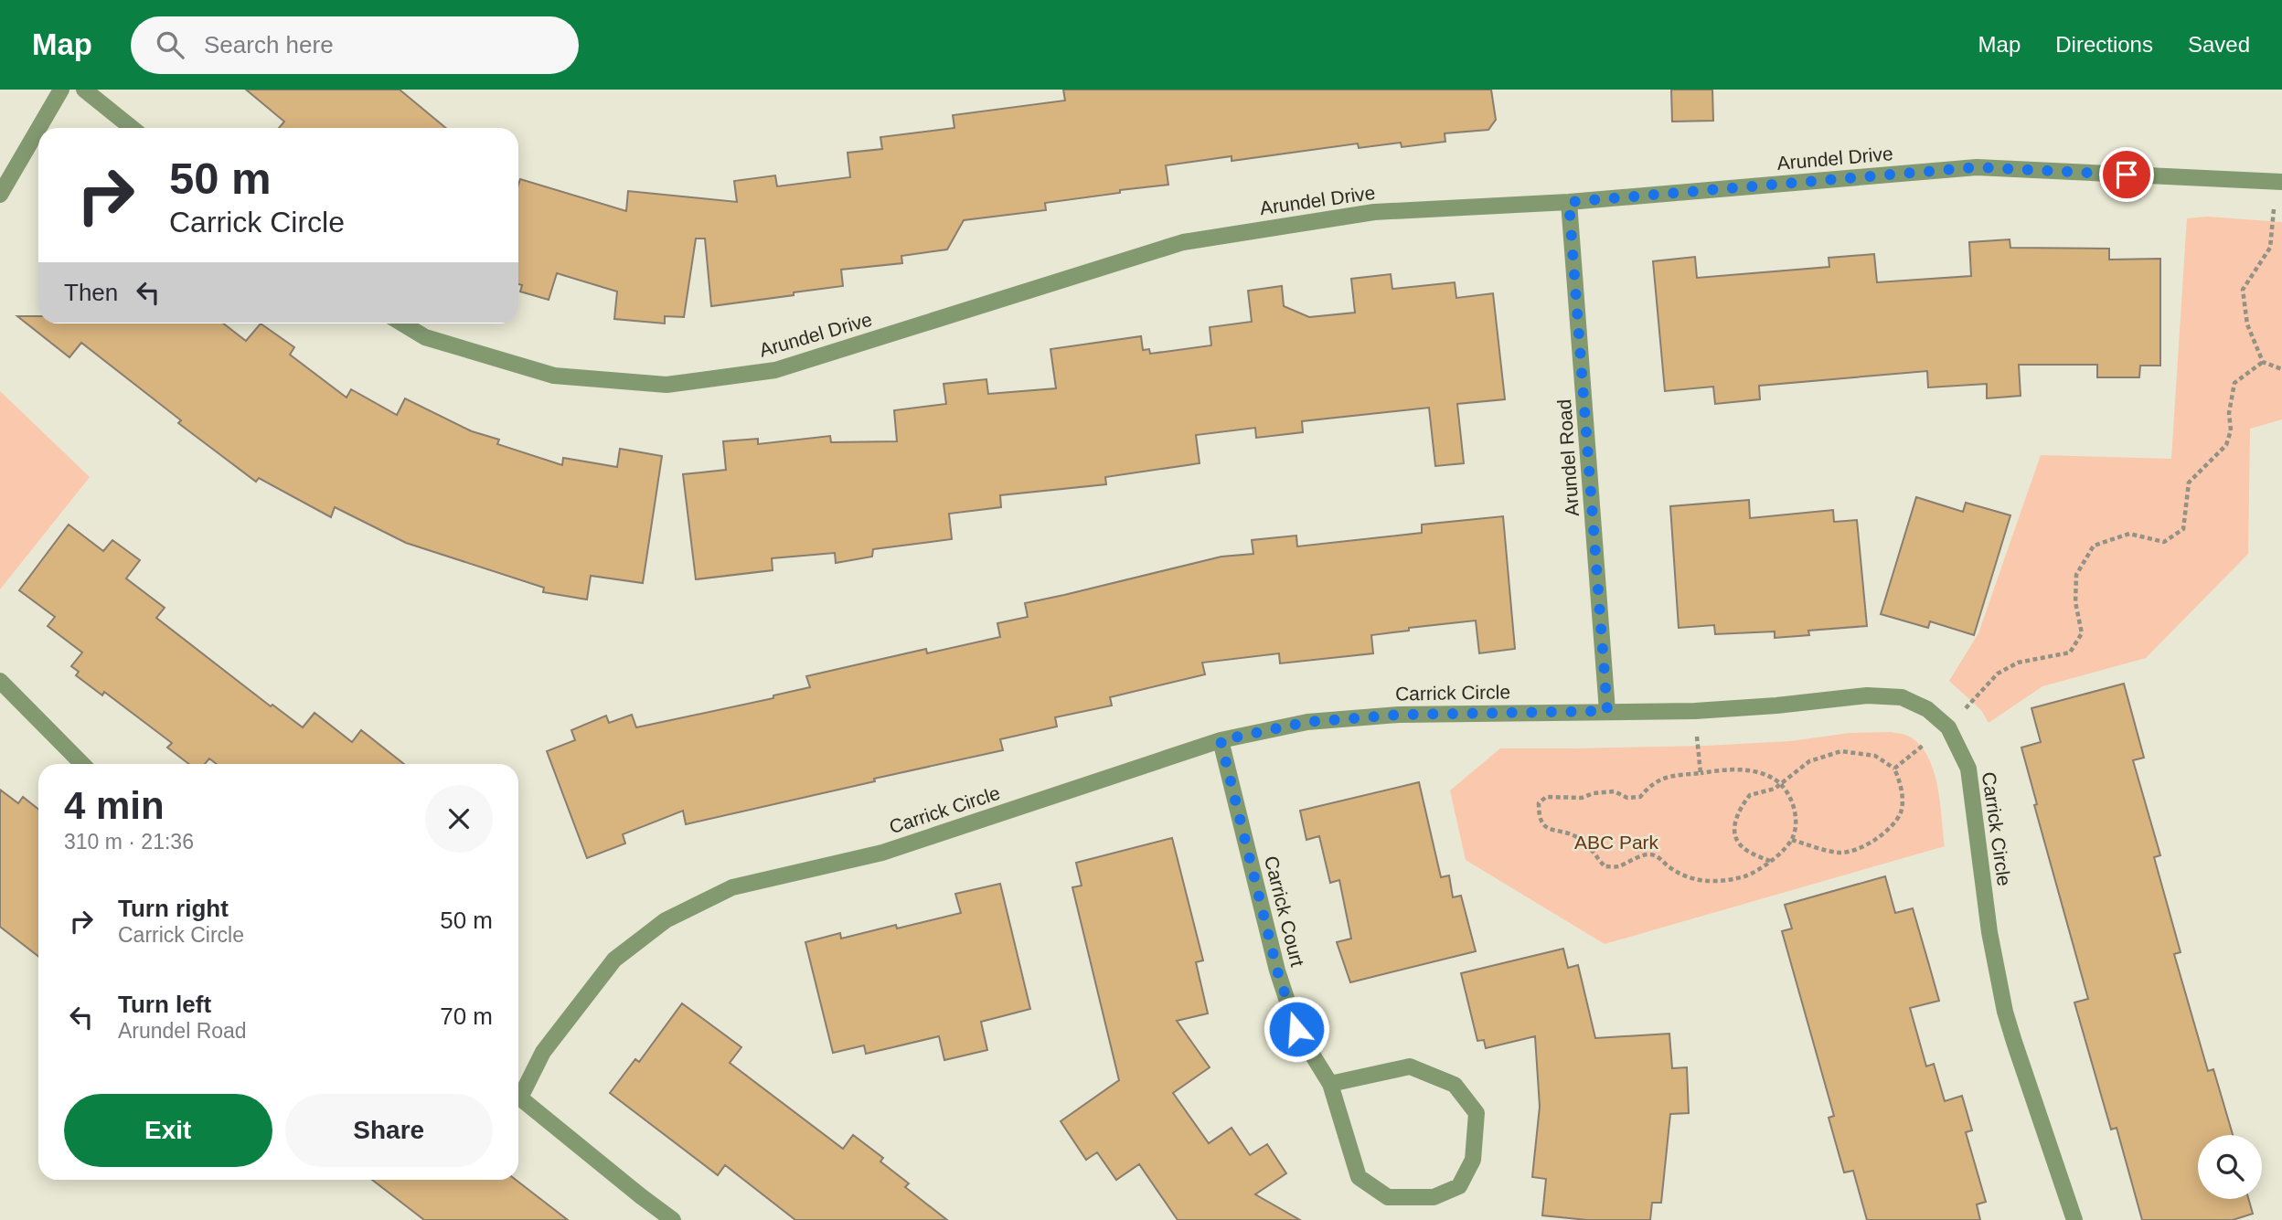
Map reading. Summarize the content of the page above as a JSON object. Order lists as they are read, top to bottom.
{
  "streets": {
    "street": [
      "Arundel Drive",
      "Arundel Road",
      "Carrick Circle",
      "Carrick Court"
    ]
  },
  "crossings": [
    ["Arundel Drive", "Arundel Road"],
    ["Arundel Road", "Carrick Circle"],
    ["Carrick Circle", "Carrick Court"]
  ],
  "parks": ["ABC Park"],
  "page": {
    "header": "Map",
    "search": "Search here",
    "nav": ["Map", "Directions", "Saved"],
    "turn": ["50 m", "Carrick Circle"],
    "then": "Then",
    "heading": ["4 min", "310 m · 21:36"],
    "list": [
      {
        "name": "Turn right",
        "note": "Carrick Circle",
        "value": "50 m"
      },
      {
        "name": "Turn left",
        "note": "Arundel Road",
        "value": "70 m"
      }
    ],
    "buttons": ["Exit", "Share"]
  }
}
